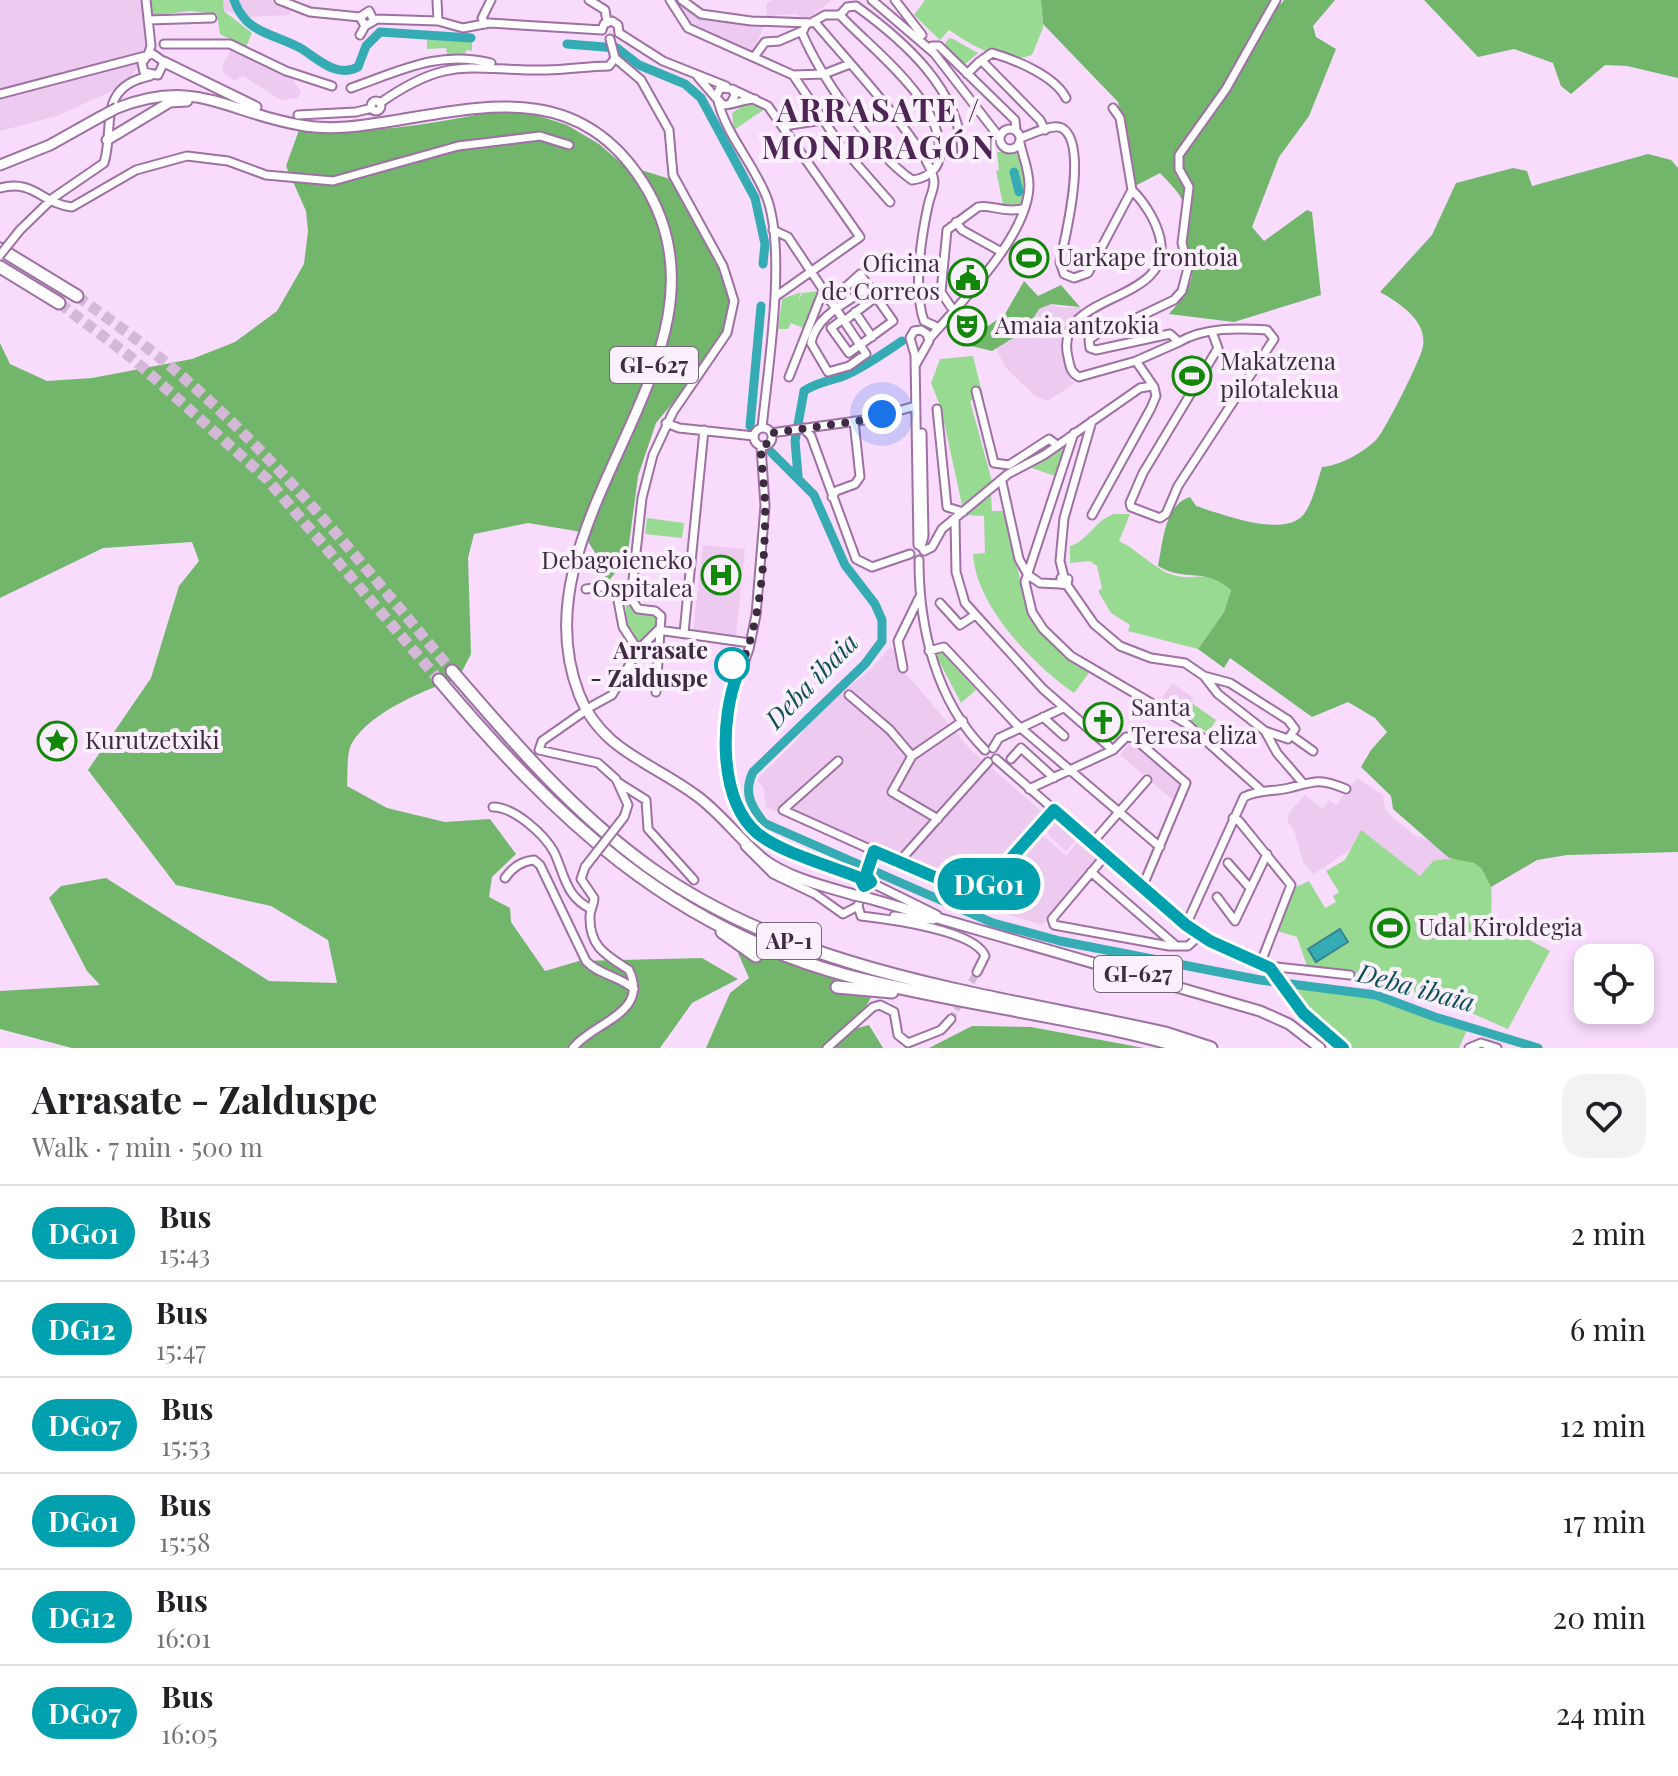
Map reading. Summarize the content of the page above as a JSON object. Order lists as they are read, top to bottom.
{
  "streets": {
    "highway": ["AP-1"],
    "main road": ["GI-627"]
  },
  "districts": ["ARRASATE / MONDRAGÓN"],
  "water": ["Deba ibaia"],
  "places": {
    "sports": ["Uarkape frontoia", "Makatzena pilotalekua", "Udal Kiroldegia"],
    "public building": ["Oficina de Correos"],
    "theatre": ["Amaia antzokia"],
    "hospital": ["Debagoieneko Ospitalea"],
    "other": ["Arrasate - Zalduspe"],
    "church": ["Santa Teresa eliza"],
    "place": ["Kurutzetxiki"]
  },
  "lines": ["bus line DG01"],
  "page": {
    "on_map": "DG01",
    "heading": ["Arrasate - Zalduspe", "Walk · 7 min · 500 m"],
    "list": [
      {
        "mark": "DG01",
        "name": "Bus",
        "note": "15:43",
        "value": "2 min"
      },
      {
        "mark": "DG12",
        "name": "Bus",
        "note": "15:47",
        "value": "6 min"
      },
      {
        "mark": "DG07",
        "name": "Bus",
        "note": "15:53",
        "value": "12 min"
      },
      {
        "mark": "DG01",
        "name": "Bus",
        "note": "15:58",
        "value": "17 min"
      },
      {
        "mark": "DG12",
        "name": "Bus",
        "note": "16:01",
        "value": "20 min"
      },
      {
        "mark": "DG07",
        "name": "Bus",
        "note": "16:05",
        "value": "24 min"
      }
    ]
  }
}
